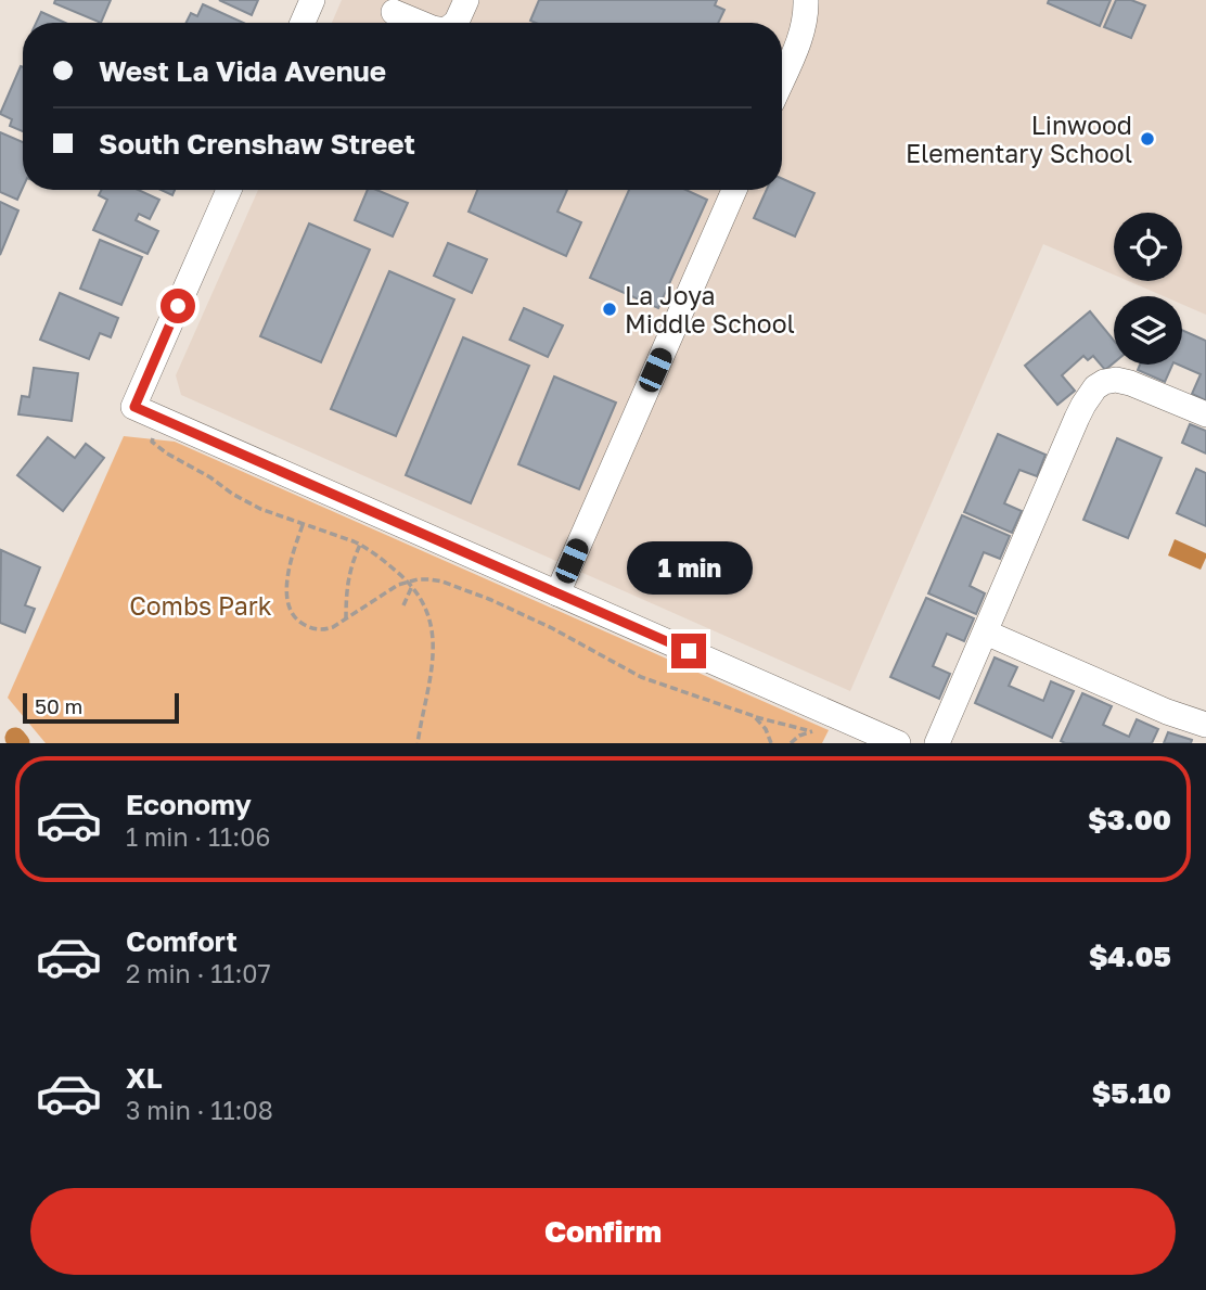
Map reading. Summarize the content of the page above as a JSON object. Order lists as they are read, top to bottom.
{
  "parks": ["Combs Park"],
  "places": ["Linwood Elementary School", "La Joya Middle School"],
  "scale_bar": "50 m",
  "page": {
    "banner": ["West La Vida Avenue", "South Crenshaw Street"],
    "bubble": "1 min",
    "scale": "50 m",
    "list": [
      {
        "name": "Economy",
        "note": "1 min · 11:06",
        "value": "$3.00"
      },
      {
        "name": "Comfort",
        "note": "2 min · 11:07",
        "value": "$4.05"
      },
      {
        "name": "XL",
        "note": "3 min · 11:08",
        "value": "$5.10"
      }
    ],
    "buttons": "Confirm"
  }
}
